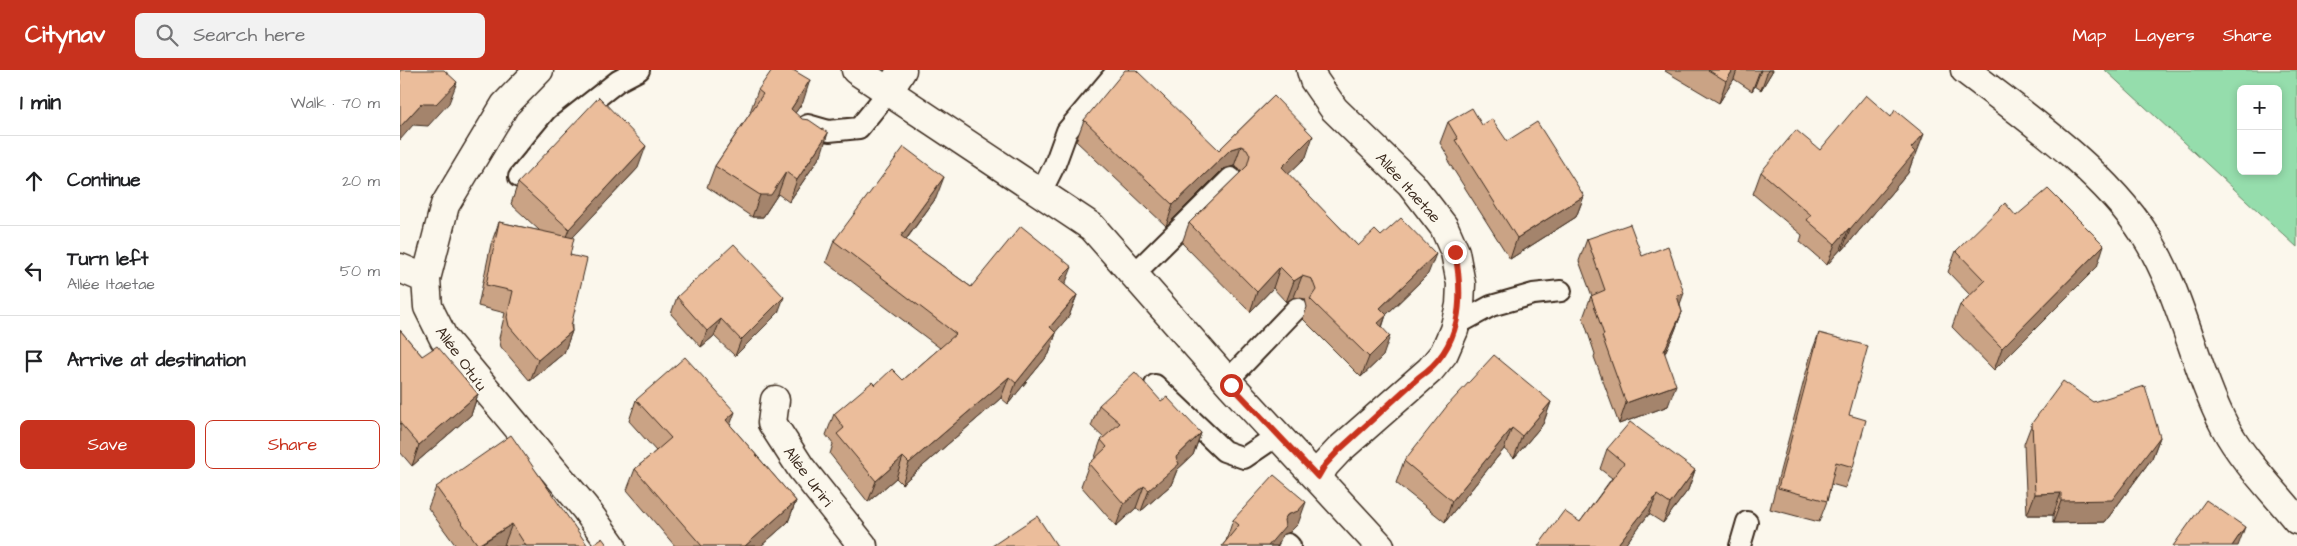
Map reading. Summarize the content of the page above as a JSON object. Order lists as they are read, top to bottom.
{
  "streets": {
    "street": ["Allée Itaetae", "Allée Otu'u", "Allée Uriri"]
  },
  "page": {
    "header": "Citynav",
    "search": "Search here",
    "nav": ["Map", "Layers", "Share"],
    "heading": ["1 min", "Walk · 70 m"],
    "map_buttons": ["+", "−"],
    "list": [
      ["Continue", "20 m"],
      ["Turn left", "Allée Itaetae", "50 m"],
      "Arrive at destination"
    ],
    "buttons": ["Save", "Share"]
  }
}
